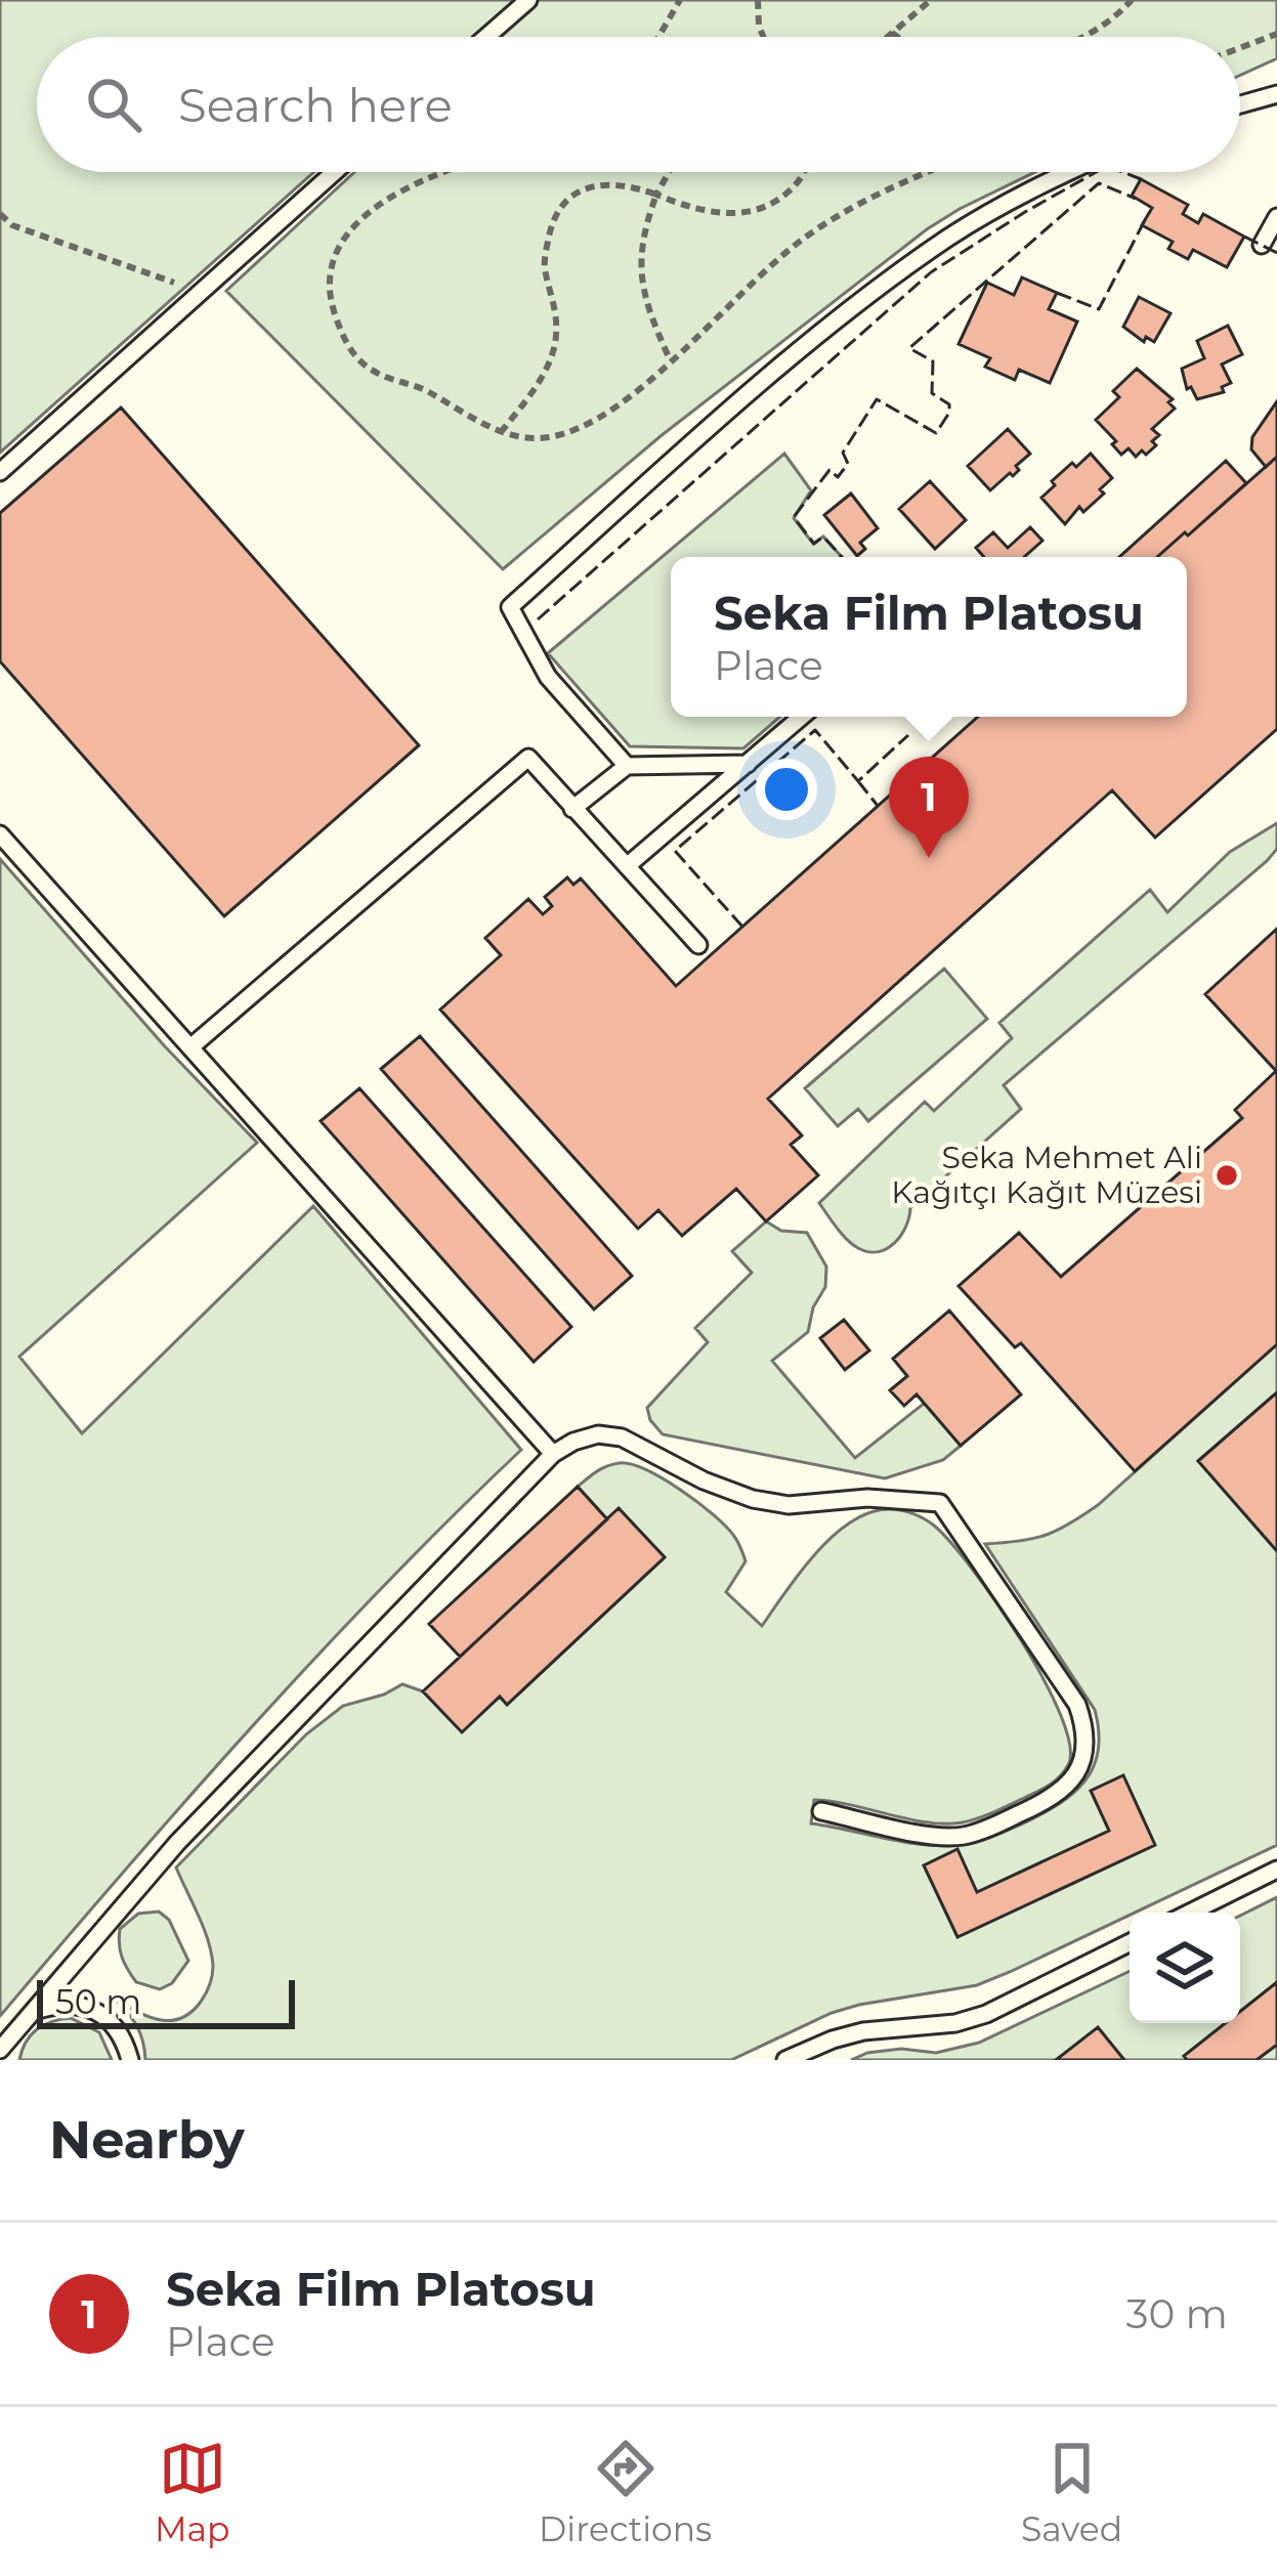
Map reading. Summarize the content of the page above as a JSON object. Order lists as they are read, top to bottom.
{
  "places": ["Seka Mehmet Ali Kağıtçı Kağıt Müzesi"],
  "scale_bar": "50 m",
  "page": {
    "search": "Search here",
    "popup": ["Seka Film Platosu", "Place"],
    "pins": "1",
    "scale": "50 m",
    "heading": "Nearby",
    "list": [
      {
        "mark": "1",
        "name": "Seka Film Platosu",
        "note": "Place",
        "value": "30 m"
      }
    ],
    "nav": ["Map", "Directions", "Saved"]
  }
}
